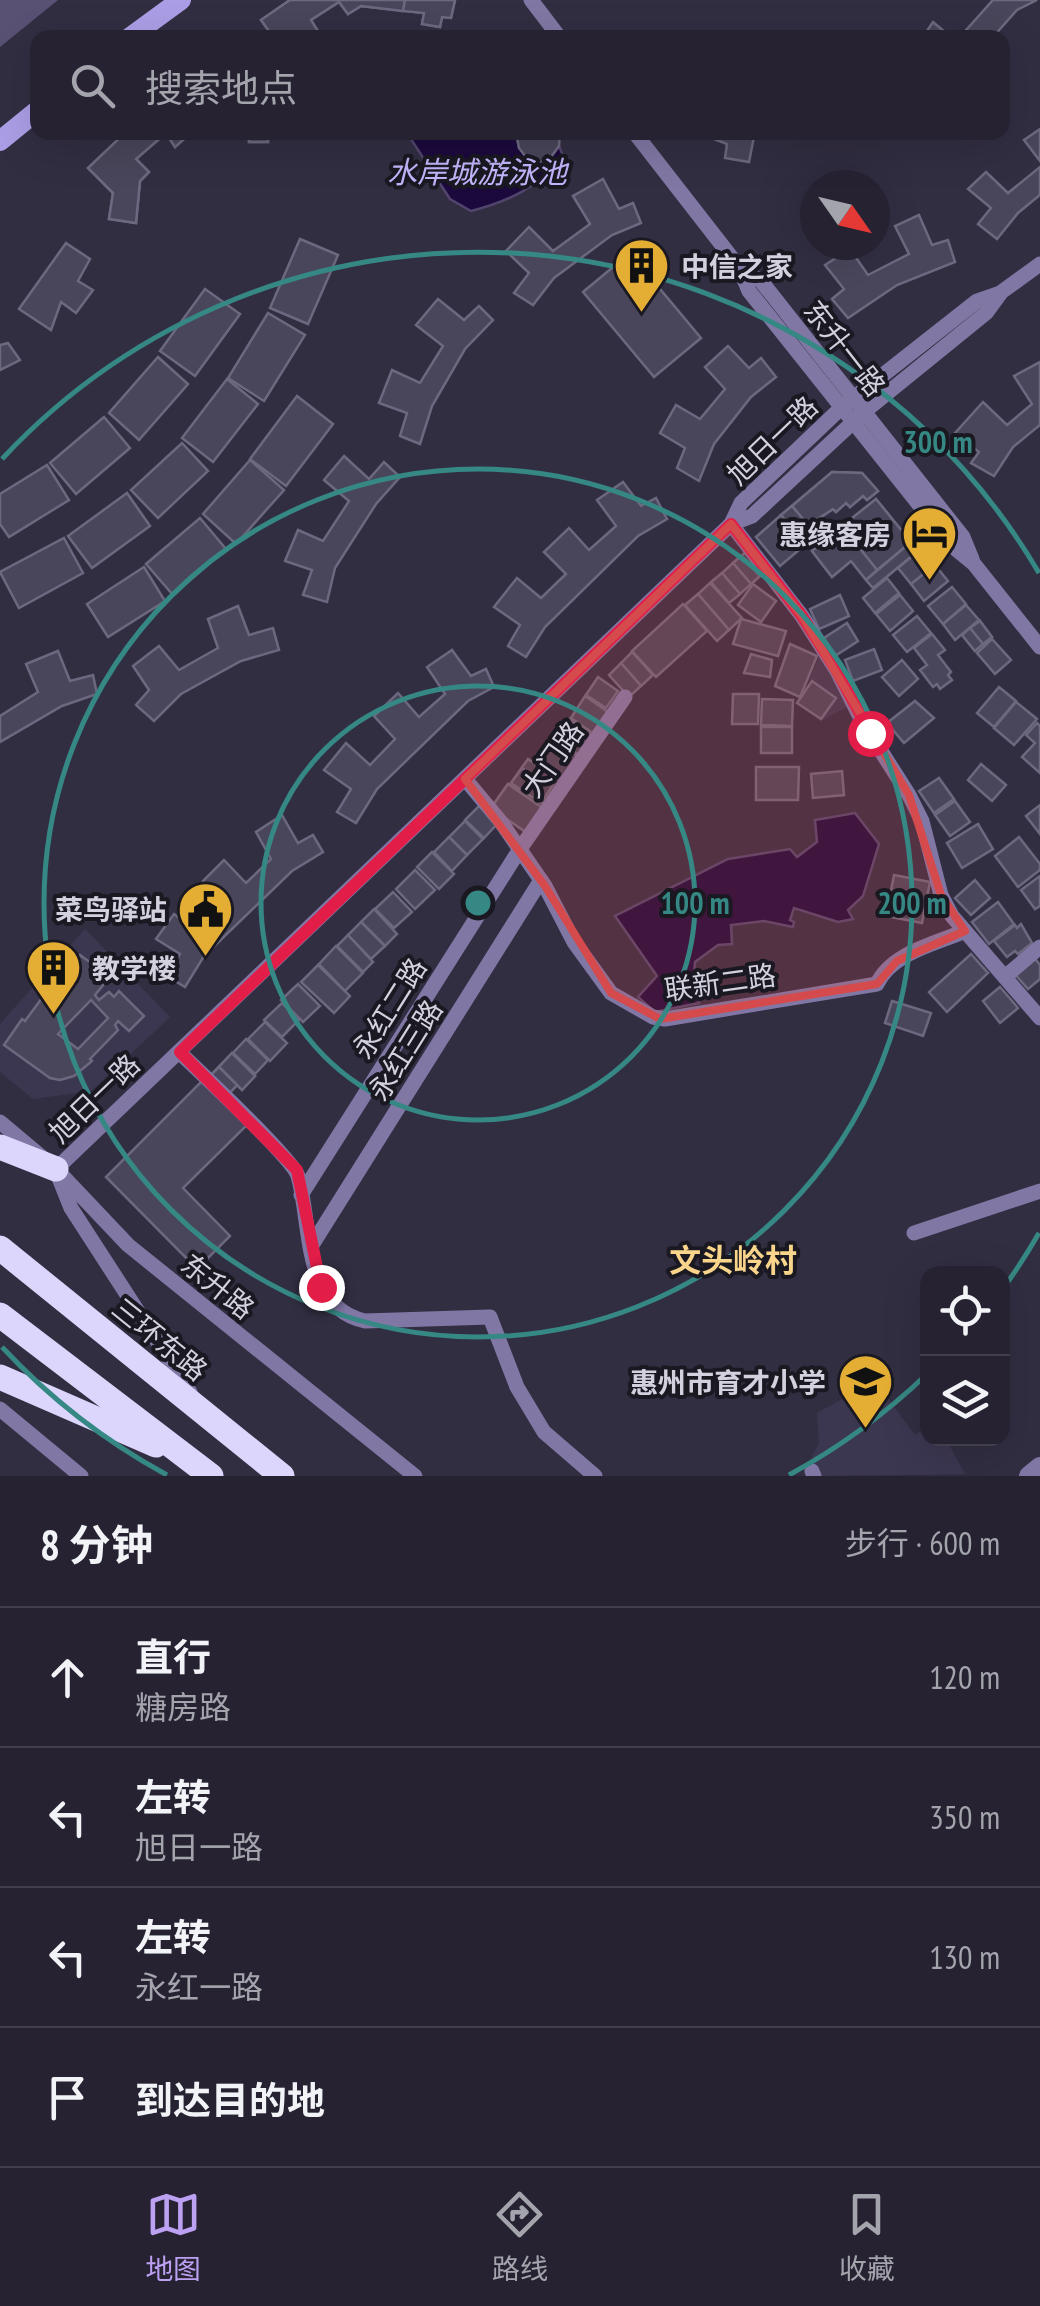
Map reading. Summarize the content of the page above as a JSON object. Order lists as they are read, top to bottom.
{
  "streets": {
    "highway": ["三环东路"],
    "street": [
      "东升一路",
      "旭日一路",
      "大门路",
      "联新二路",
      "永红二路",
      "永红三路",
      "东升路"
    ]
  },
  "crossings": [
    ["东升一路", "旭日一路"],
    ["旭日一路", "联新二路"],
    ["旭日一路", "东升路"],
    ["大门路", "联新二路"],
    ["大门路", "永红二路"],
    ["联新二路", "永红二路"],
    ["联新二路", "永红三路"]
  ],
  "districts": ["文头岭村"],
  "water": ["水岸城游泳池"],
  "places": {
    "building": ["中信之家", "教学楼"],
    "hotel": ["惠缘客房"],
    "public building": ["菜鸟驿站"],
    "school or university": ["惠州市育才小学"]
  },
  "north": "bottom right",
  "page": {
    "search": "搜索地点",
    "heading": ["8 分钟", "步行 · 600 m"],
    "list": [
      ["直行", "糖房路", "120 m"],
      ["左转", "旭日一路", "350 m"],
      ["左转", "永红一路", "130 m"],
      "到达目的地"
    ],
    "nav": ["地图", "路线", "收藏"]
  },
  "rings": ["300 m", "100 m", "200 m"]
}
